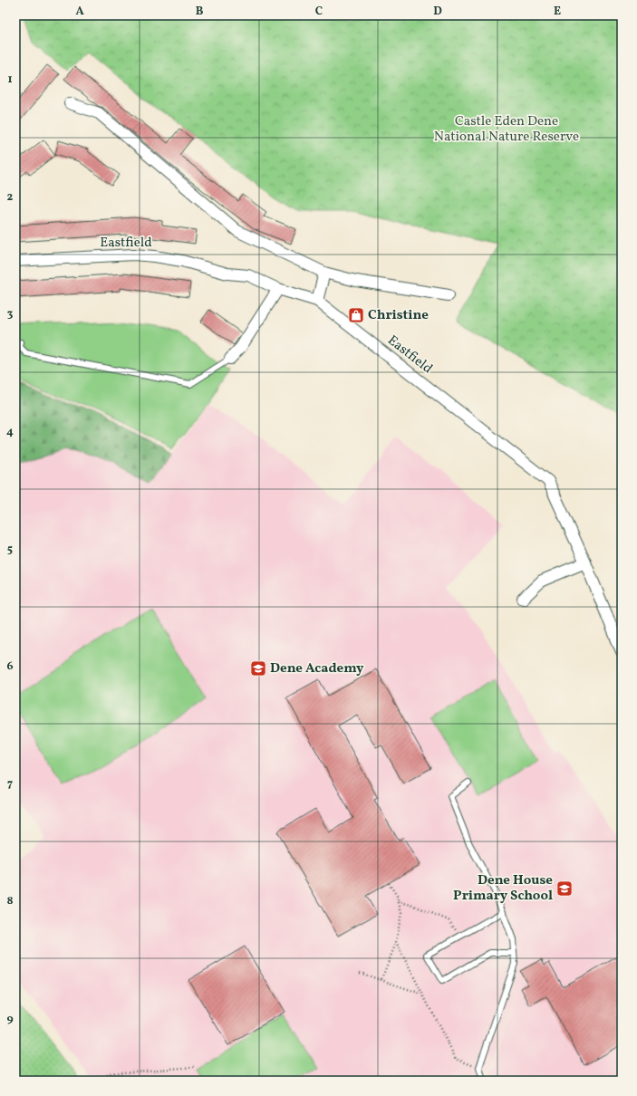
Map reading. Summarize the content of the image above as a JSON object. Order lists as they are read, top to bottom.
{
  "streets": {
    "street": ["Eastfield"]
  },
  "parks": ["Castle Eden Dene National Nature Reserve"],
  "places": {
    "shop": ["Christine"],
    "school or university": ["Dene Academy", "Dene House Primary School"]
  },
  "grid": {
    "columns": [
      "A",
      "B",
      "C",
      "D",
      "E"
    ],
    "rows": [
      "1",
      "2",
      "3",
      "4",
      "5",
      "6",
      "7",
      "8",
      "9"
    ]
  }
}
